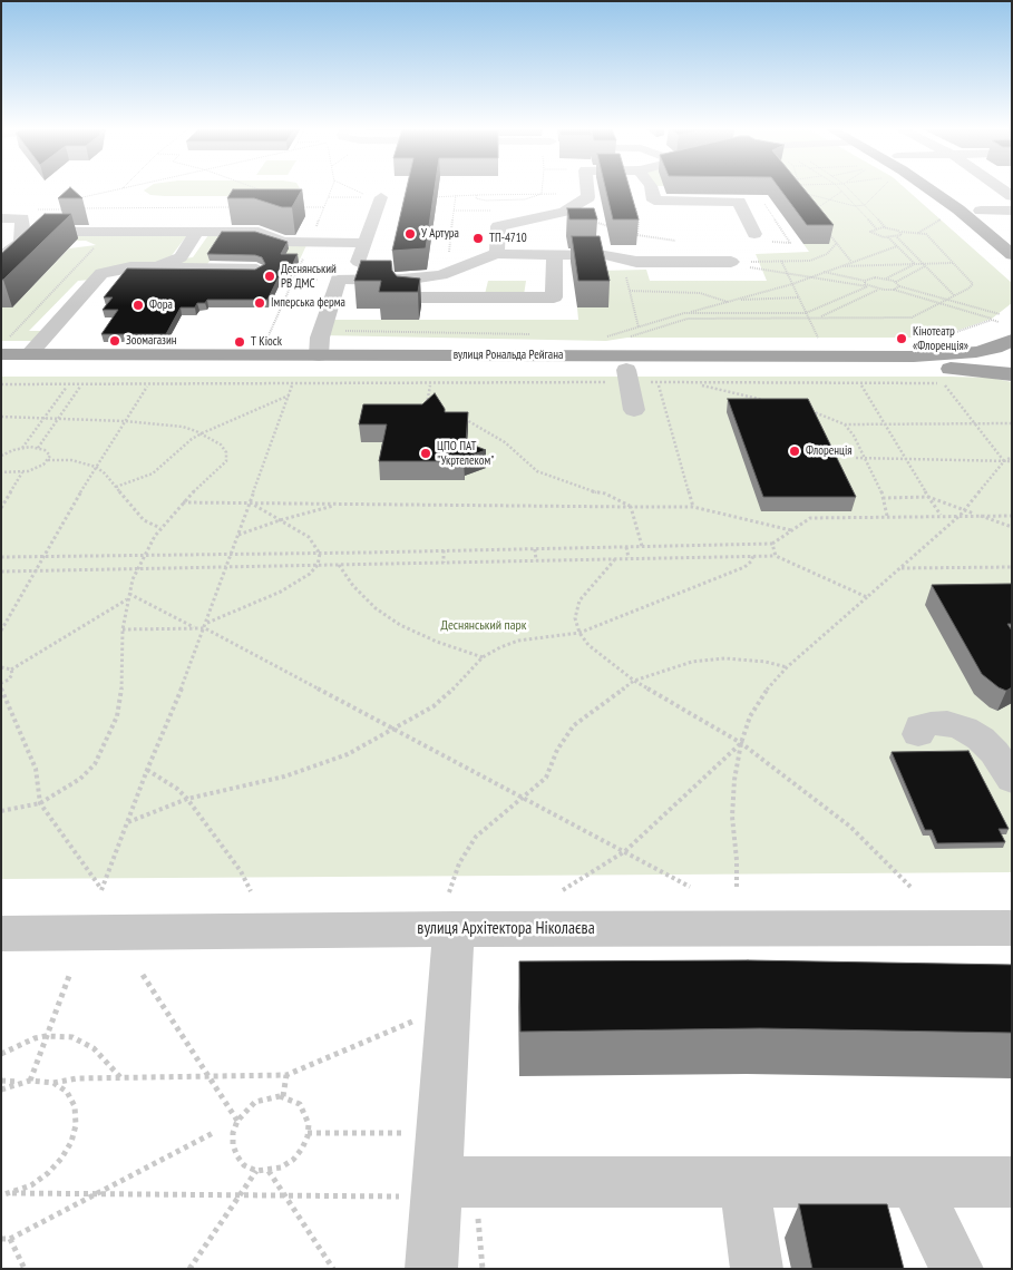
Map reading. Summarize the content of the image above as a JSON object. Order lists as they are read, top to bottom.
{
  "streets": {
    "main road": ["вулиця Рональда Рейгана"],
    "street": ["вулиця Архітектора Ніколаєва"]
  },
  "parks": ["Деснянський парк"],
  "places": [
    "У Артура",
    "ТП-4710",
    "Деснянський РВ ДМС",
    "Імперська ферма",
    "Фора",
    "Кінотеатр «Флоренція»",
    "Зоомагазин",
    "T Kiock",
    "Флоренція",
    "ЦПО ПАТ \"Укртелеком\""
  ]
}
